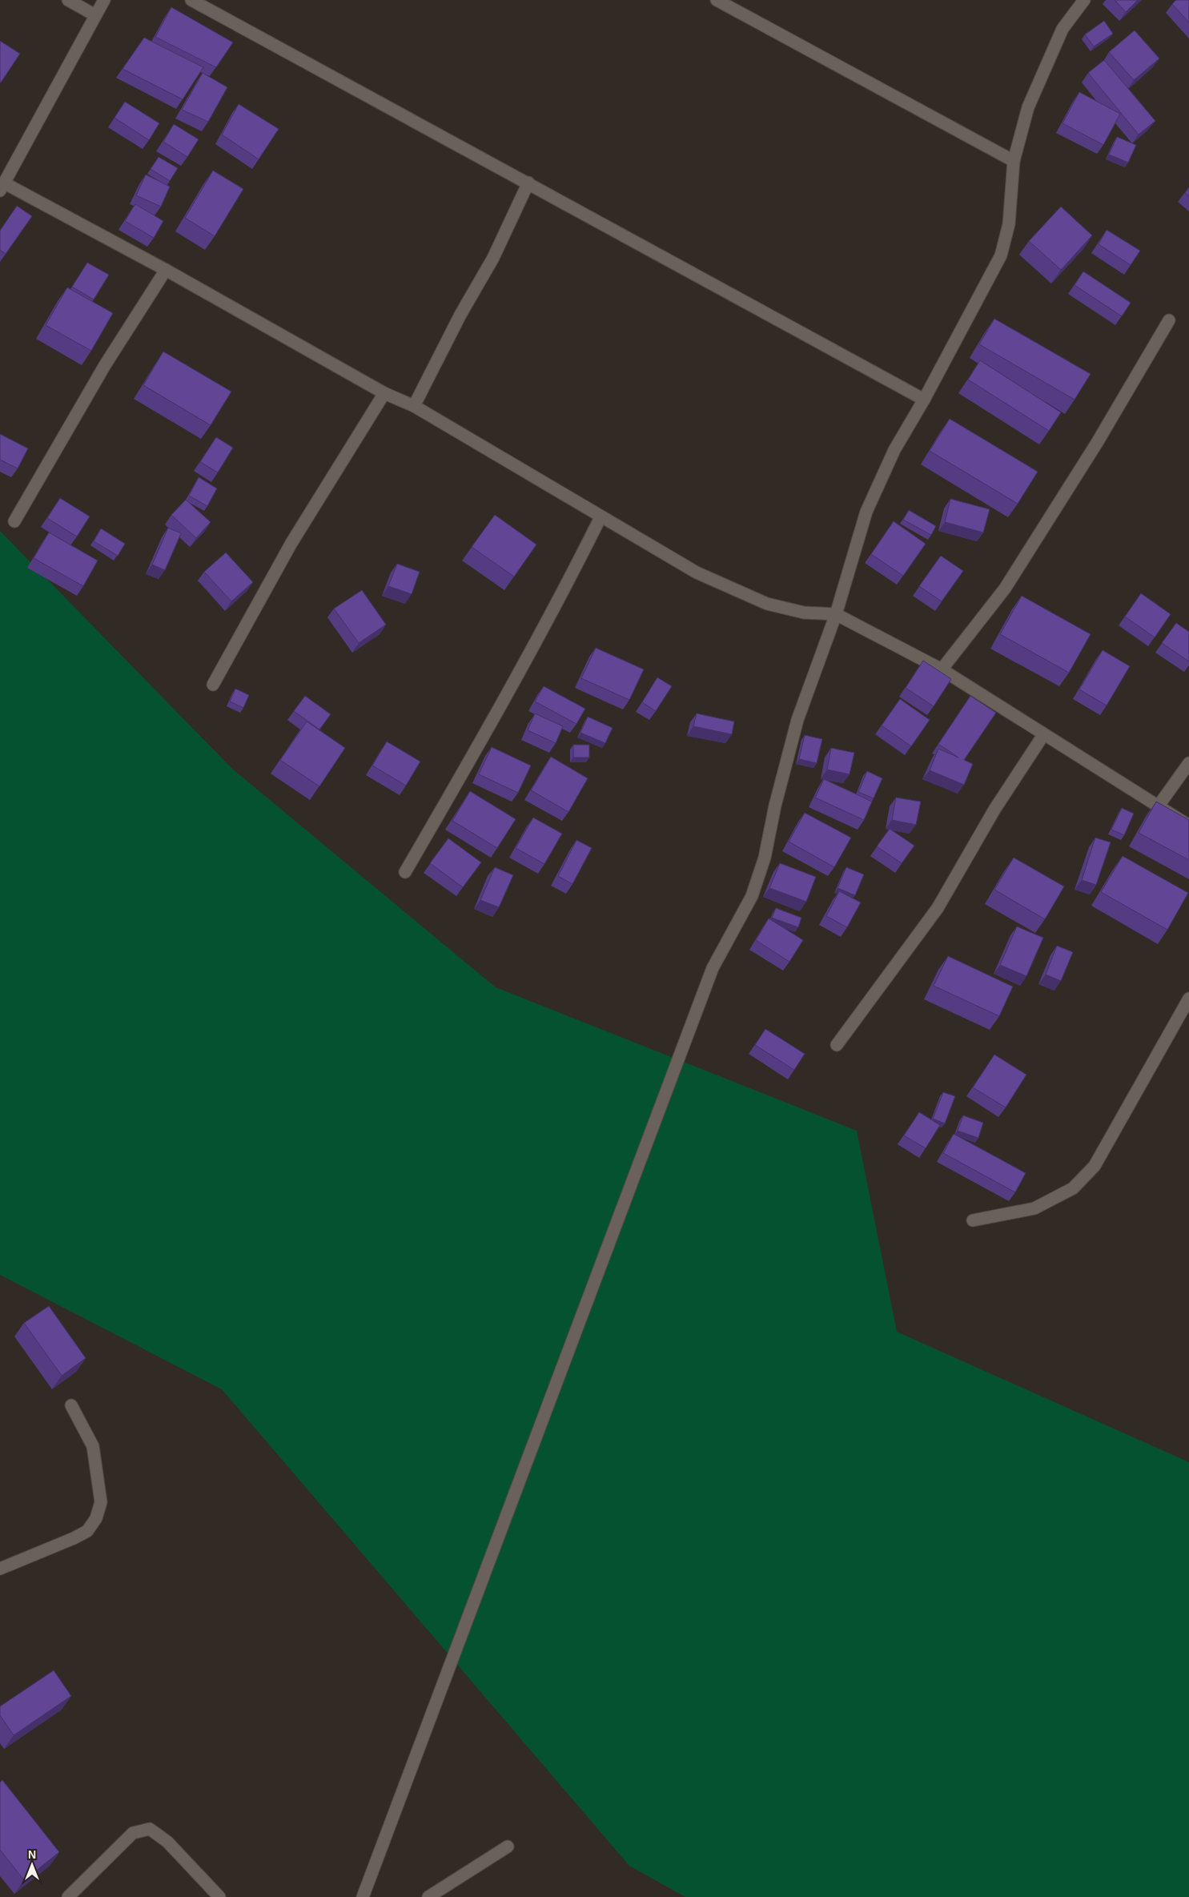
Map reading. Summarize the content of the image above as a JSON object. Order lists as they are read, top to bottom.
{
  "north": "top"
}
